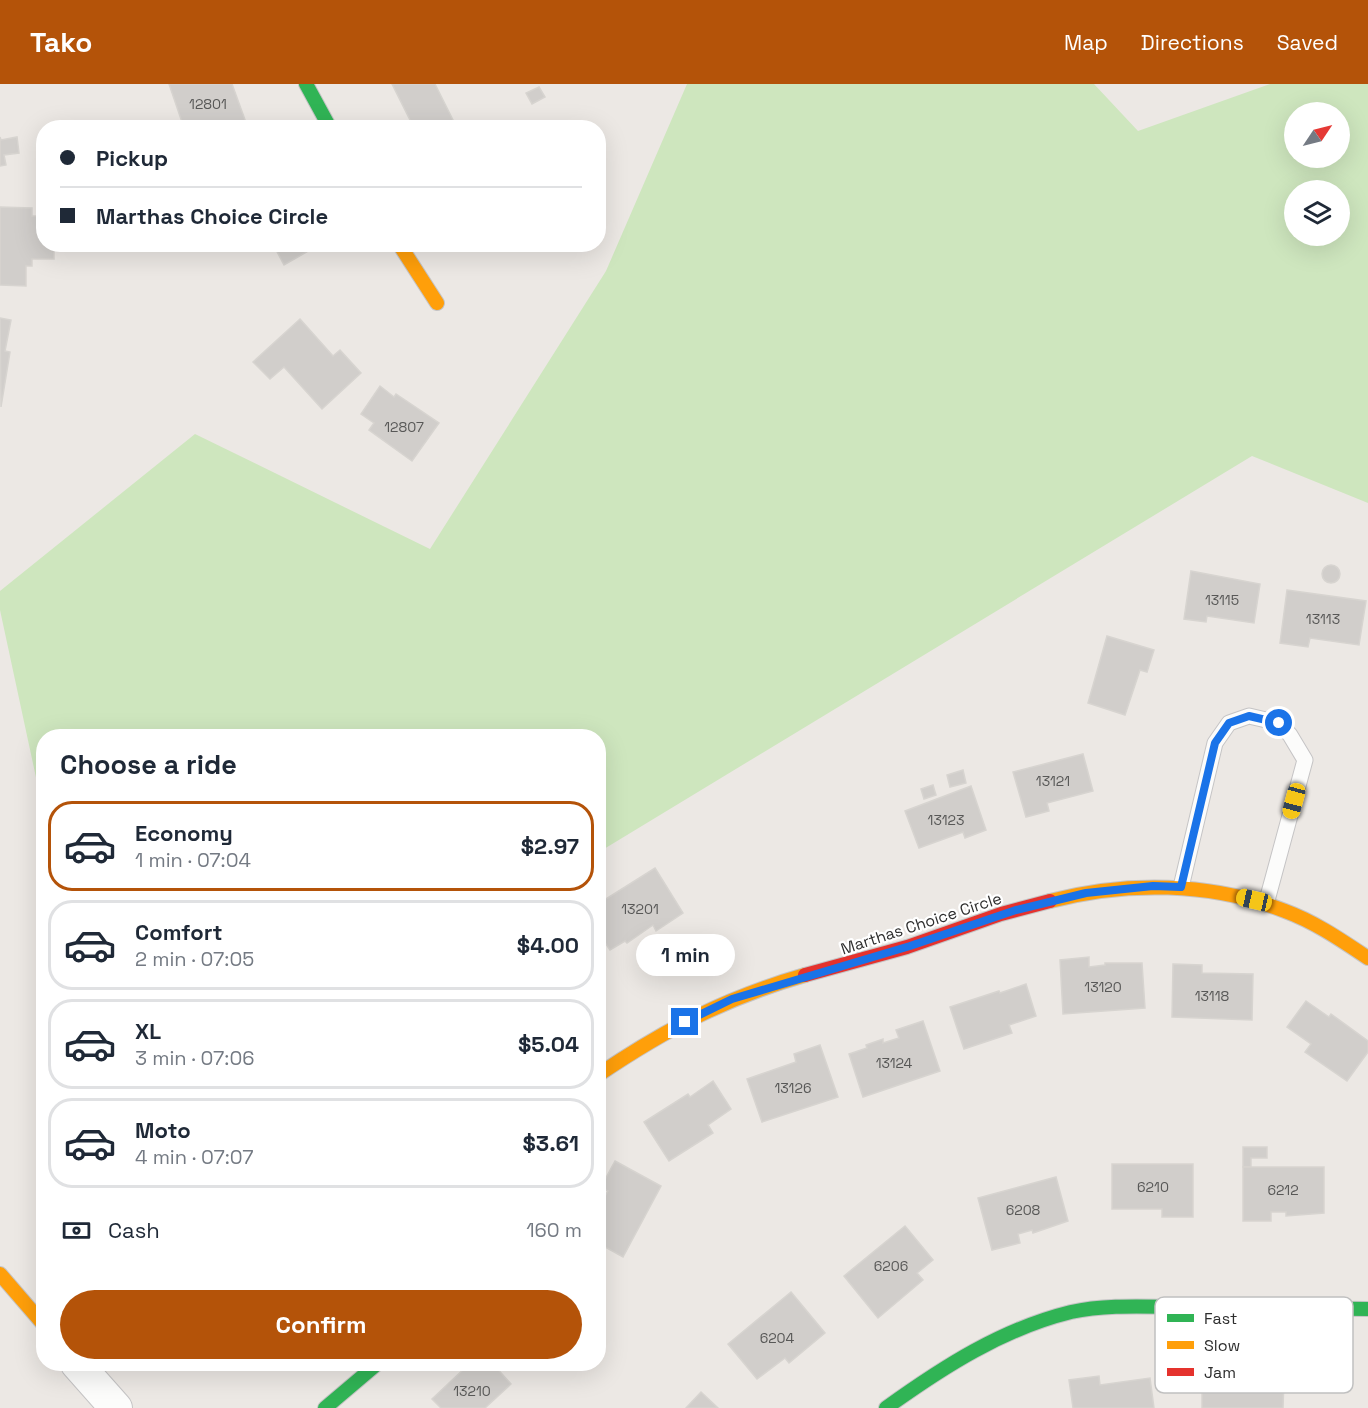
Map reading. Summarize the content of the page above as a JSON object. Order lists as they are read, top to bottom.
{
  "streets": {
    "street": ["Marthas Choice Circle"]
  },
  "house_numbers": [
    "12801",
    "12807",
    "13115",
    "13113",
    "13121",
    "13123",
    "13201",
    "13120",
    "13118",
    "13124",
    "13126",
    "6210",
    "6212",
    "6208",
    "6206",
    "6204",
    "13210"
  ],
  "legend": ["Fast", "Slow", "Jam"],
  "north": "top right",
  "page": {
    "header": "Tako",
    "nav": ["Map", "Directions", "Saved"],
    "banner": ["Pickup", "Marthas Choice Circle"],
    "heading": "Choose a ride",
    "list": [
      {
        "name": "Economy",
        "note": "1 min · 07:04",
        "value": "$2.97"
      },
      {
        "name": "Comfort",
        "note": "2 min · 07:05",
        "value": "$4.00"
      },
      {
        "name": "XL",
        "note": "3 min · 07:06",
        "value": "$5.04"
      },
      {
        "name": "Moto",
        "note": "4 min · 07:07",
        "value": "$3.61"
      }
    ],
    "bubble": "1 min",
    "pay": ["Cash", "160 m"],
    "buttons": "Confirm"
  }
}
